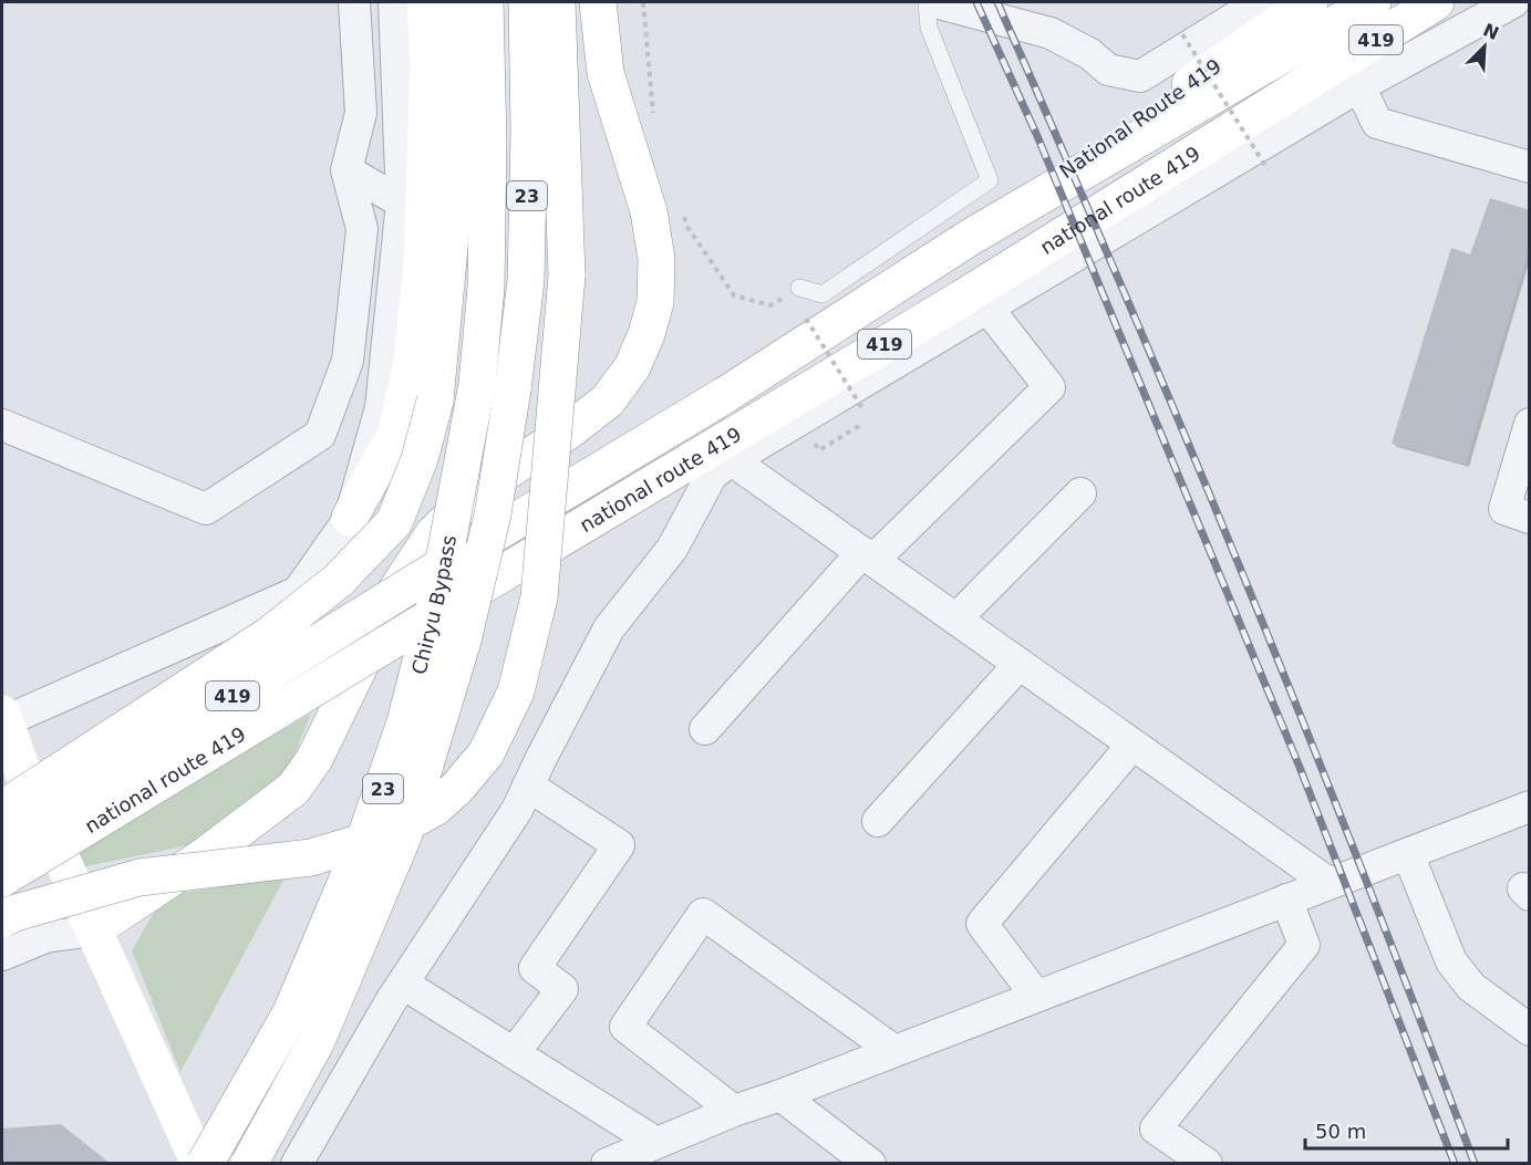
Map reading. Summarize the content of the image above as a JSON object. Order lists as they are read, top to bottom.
{
  "streets": {
    "main road": [
      "419",
      "National Route 419",
      "23",
      "national route 419",
      "Chiryu Bypass"
    ]
  },
  "crossings": [
    ["National Route 419", "national route 419"]
  ],
  "scale_bar": "50 m",
  "north": "top right"
}
